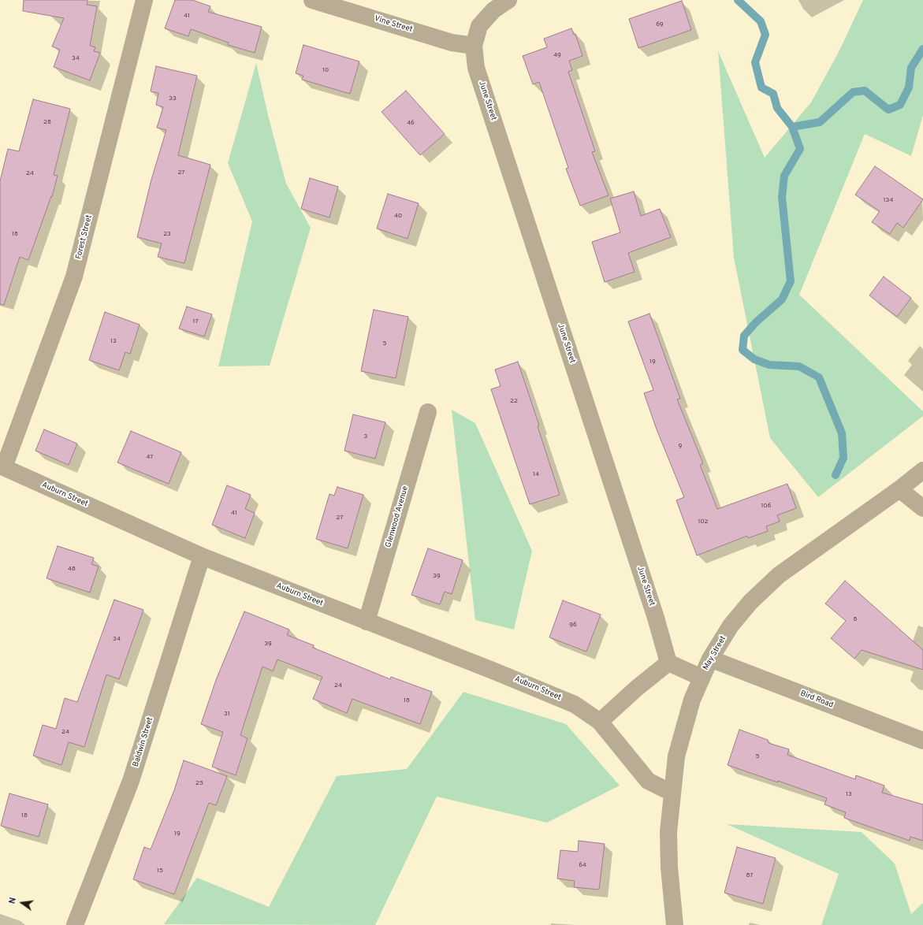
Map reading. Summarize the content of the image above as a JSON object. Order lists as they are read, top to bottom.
{
  "streets": {
    "street": [
      "Vine Street",
      "June Street",
      "Forest Street",
      "Auburn Street",
      "Glenwood Avenue",
      "May Street",
      "Bird Road",
      "Baldwin Street"
    ]
  },
  "crossings": [
    ["Vine Street", "June Street"],
    ["Forest Street", "Auburn Street"],
    ["Auburn Street", "Glenwood Avenue"],
    ["Auburn Street", "May Street"],
    ["Auburn Street", "Baldwin Street"],
    ["May Street", "Bird Road"]
  ],
  "house_numbers": [
    "41",
    "69",
    "49",
    "34",
    "10",
    "33",
    "28",
    "46",
    "27",
    "24",
    "134",
    "40",
    "18",
    "23",
    "17",
    "13",
    "5",
    "19",
    "22",
    "3",
    "9",
    "47",
    "14",
    "106",
    "41",
    "27",
    "102",
    "48",
    "39",
    "8",
    "96",
    "34",
    "39",
    "24",
    "18",
    "31",
    "24",
    "5",
    "25",
    "13",
    "18",
    "19",
    "64",
    "15",
    "87"
  ],
  "north": "left"
}
